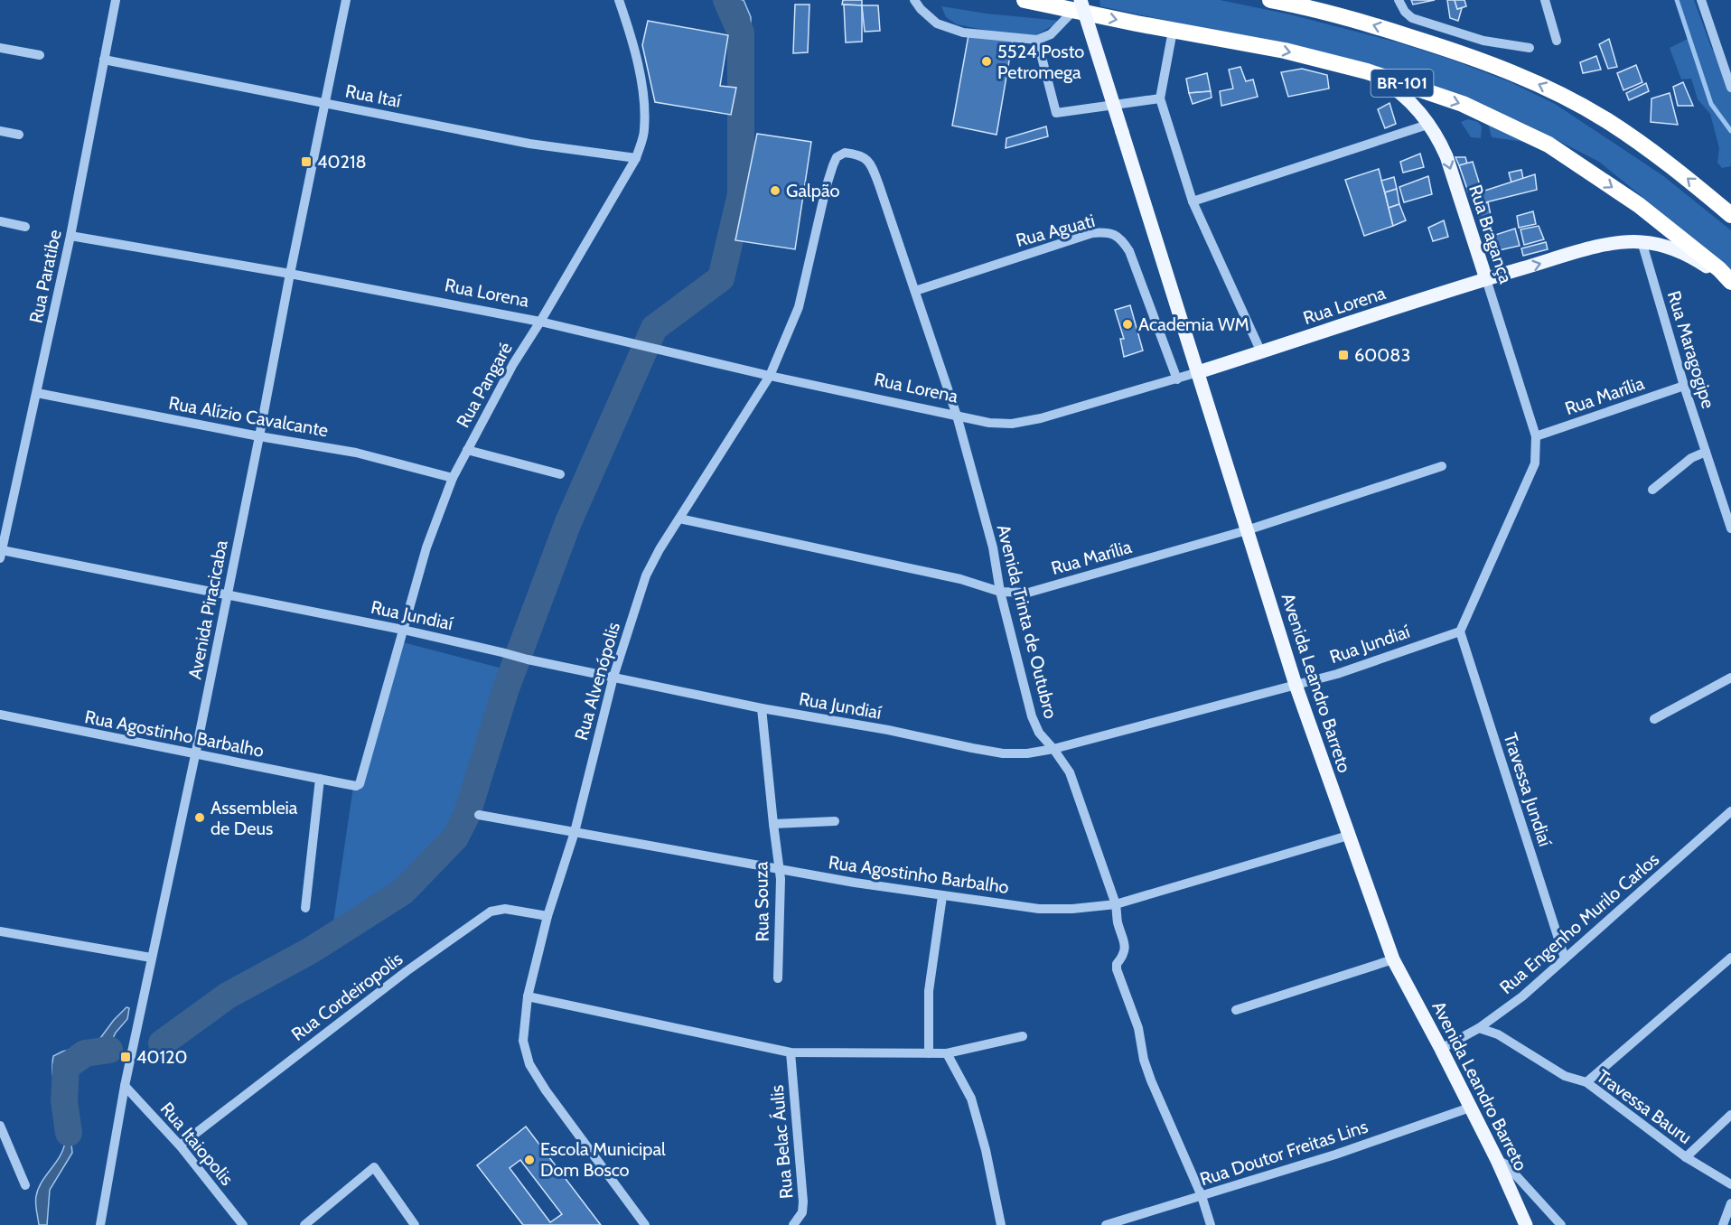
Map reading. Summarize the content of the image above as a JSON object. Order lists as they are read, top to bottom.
{
  "streets": {
    "highway": ["BR-101"],
    "main road": ["Rua Bragança", "Rua Lorena", "Avenida Leandro Barreto"],
    "street": [
      "Rua Itaí",
      "Rua Aguati",
      "Rua Paratibe",
      "Rua Maragogipe",
      "Rua Pangaré",
      "Rua Marília",
      "Rua Alízio Cavalcante",
      "Avenida Piracicaba",
      "Rua Jundiaí",
      "Avenida Trinta de Outubro",
      "Rua Alvenópolis",
      "Rua Agostinho Barbalho",
      "Travessa Jundiaí",
      "Rua Souza",
      "Rua Engenho Murilo Carlos",
      "Rua Cordeiropolis",
      "Travessa Bauru",
      "Rua Belac Áulis",
      "Rua Itaiopolis",
      "Rua Doutor Freitas Lins"
    ]
  },
  "crossings": [
    ["BR-101", "Rua Bragança"],
    ["BR-101", "Rua Lorena"],
    ["BR-101", "Avenida Leandro Barreto"],
    ["Rua Itaí", "Rua Paratibe"],
    ["Rua Itaí", "Rua Pangaré"],
    ["Rua Itaí", "Avenida Piracicaba"],
    ["Rua Aguati", "Rua Lorena"],
    ["Rua Aguati", "Avenida Trinta de Outubro"],
    ["Rua Bragança", "Rua Lorena"],
    ["Rua Bragança", "Rua Marília"],
    ["Rua Paratibe", "Rua Lorena"],
    ["Rua Paratibe", "Rua Alízio Cavalcante"],
    ["Rua Paratibe", "Rua Jundiaí"],
    ["Rua Lorena", "Rua Maragogipe"],
    ["Rua Lorena", "Rua Pangaré"],
    ["Rua Lorena", "Avenida Piracicaba"],
    ["Rua Lorena", "Avenida Trinta de Outubro"],
    ["Rua Lorena", "Rua Alvenópolis"],
    ["Rua Lorena", "Avenida Leandro Barreto"],
    ["Rua Maragogipe", "Rua Marília"],
    ["Rua Pangaré", "Rua Alízio Cavalcante"],
    ["Rua Pangaré", "Rua Jundiaí"],
    ["Rua Pangaré", "Rua Agostinho Barbalho"],
    ["Rua Marília", "Avenida Trinta de Outubro"],
    ["Rua Marília", "Rua Alvenópolis"],
    ["Rua Marília", "Avenida Leandro Barreto"],
    ["Rua Alízio Cavalcante", "Avenida Piracicaba"],
    ["Avenida Piracicaba", "Rua Jundiaí"],
    ["Avenida Piracicaba", "Rua Agostinho Barbalho"],
    ["Avenida Piracicaba", "Rua Itaiopolis"],
    ["Rua Jundiaí", "Avenida Trinta de Outubro"],
    ["Rua Jundiaí", "Rua Alvenópolis"],
    ["Rua Jundiaí", "Avenida Leandro Barreto"],
    ["Rua Jundiaí", "Travessa Jundiaí"],
    ["Rua Jundiaí", "Rua Souza"],
    ["Avenida Trinta de Outubro", "Rua Alvenópolis"],
    ["Avenida Trinta de Outubro", "Rua Agostinho Barbalho"],
    ["Avenida Trinta de Outubro", "Rua Doutor Freitas Lins"],
    ["Rua Alvenópolis", "Rua Agostinho Barbalho"],
    ["Rua Alvenópolis", "Rua Cordeiropolis"],
    ["Avenida Leandro Barreto", "Rua Agostinho Barbalho"],
    ["Avenida Leandro Barreto", "Rua Engenho Murilo Carlos"],
    ["Avenida Leandro Barreto", "Rua Doutor Freitas Lins"],
    ["Rua Agostinho Barbalho", "Rua Souza"],
    ["Travessa Jundiaí", "Rua Engenho Murilo Carlos"],
    ["Rua Engenho Murilo Carlos", "Travessa Bauru"],
    ["Rua Cordeiropolis", "Rua Itaiopolis"]
  ],
  "one_way": ["Rua Bragança"],
  "places": {
    "other": [
      "5524 Posto Petromega",
      "Galpão",
      "Academia WM",
      "Assembleia de Deus",
      "Escola Municipal Dom Bosco"
    ],
    "transit": ["40218", "60083", "40120"]
  }
}
